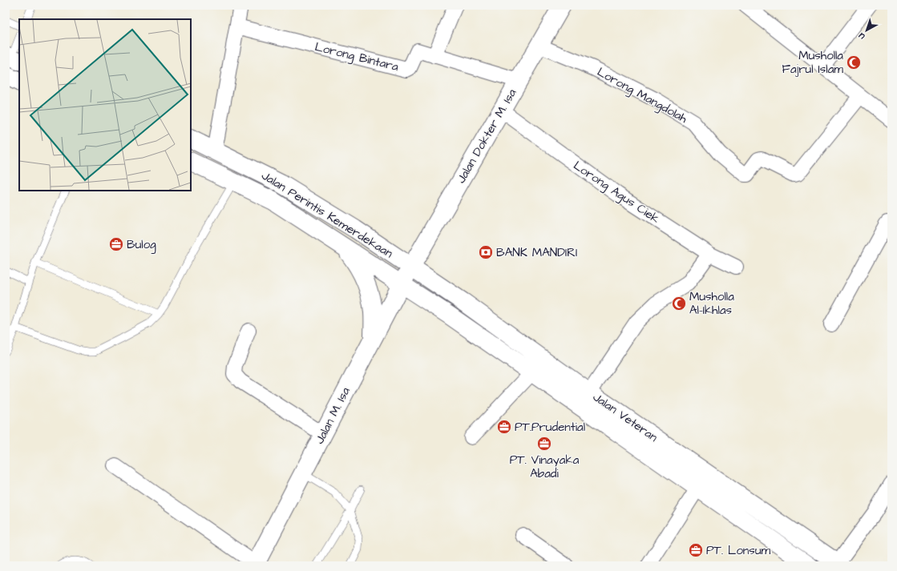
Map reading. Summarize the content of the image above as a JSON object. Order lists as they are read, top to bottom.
{
  "streets": {
    "main road": [
      "Jalan Dokter M. Isa",
      "Jalan Perintis Kemerdekaan",
      "Jalan M. Isa",
      "Jalan Veteran"
    ],
    "street": ["Lorong Bintara", "Lorong Mangdolah", "Lorong Agus Ciek"]
  },
  "crossings": [
    ["Lorong Bintara", "Jalan Dokter M. Isa"],
    ["Lorong Mangdolah", "Jalan Dokter M. Isa"],
    ["Jalan Dokter M. Isa", "Lorong Agus Ciek"],
    ["Jalan Dokter M. Isa", "Jalan Perintis Kemerdekaan"],
    ["Jalan Dokter M. Isa", "Jalan M. Isa"],
    ["Jalan Dokter M. Isa", "Jalan Veteran"],
    ["Jalan Perintis Kemerdekaan", "Jalan M. Isa"],
    ["Jalan Perintis Kemerdekaan", "Jalan Veteran"],
    ["Jalan M. Isa", "Jalan Veteran"]
  ],
  "places": {
    "mosque": ["Musholla Fajrul Islam", "Musholla Al-Ikhlas"],
    "office": [
      "Bulog",
      "PT.Prudential",
      "PT. Vinayaka Abadi",
      "PT. Lonsum"
    ],
    "bank": ["BANK MANDIRI"]
  },
  "north": "bottom left"
}
